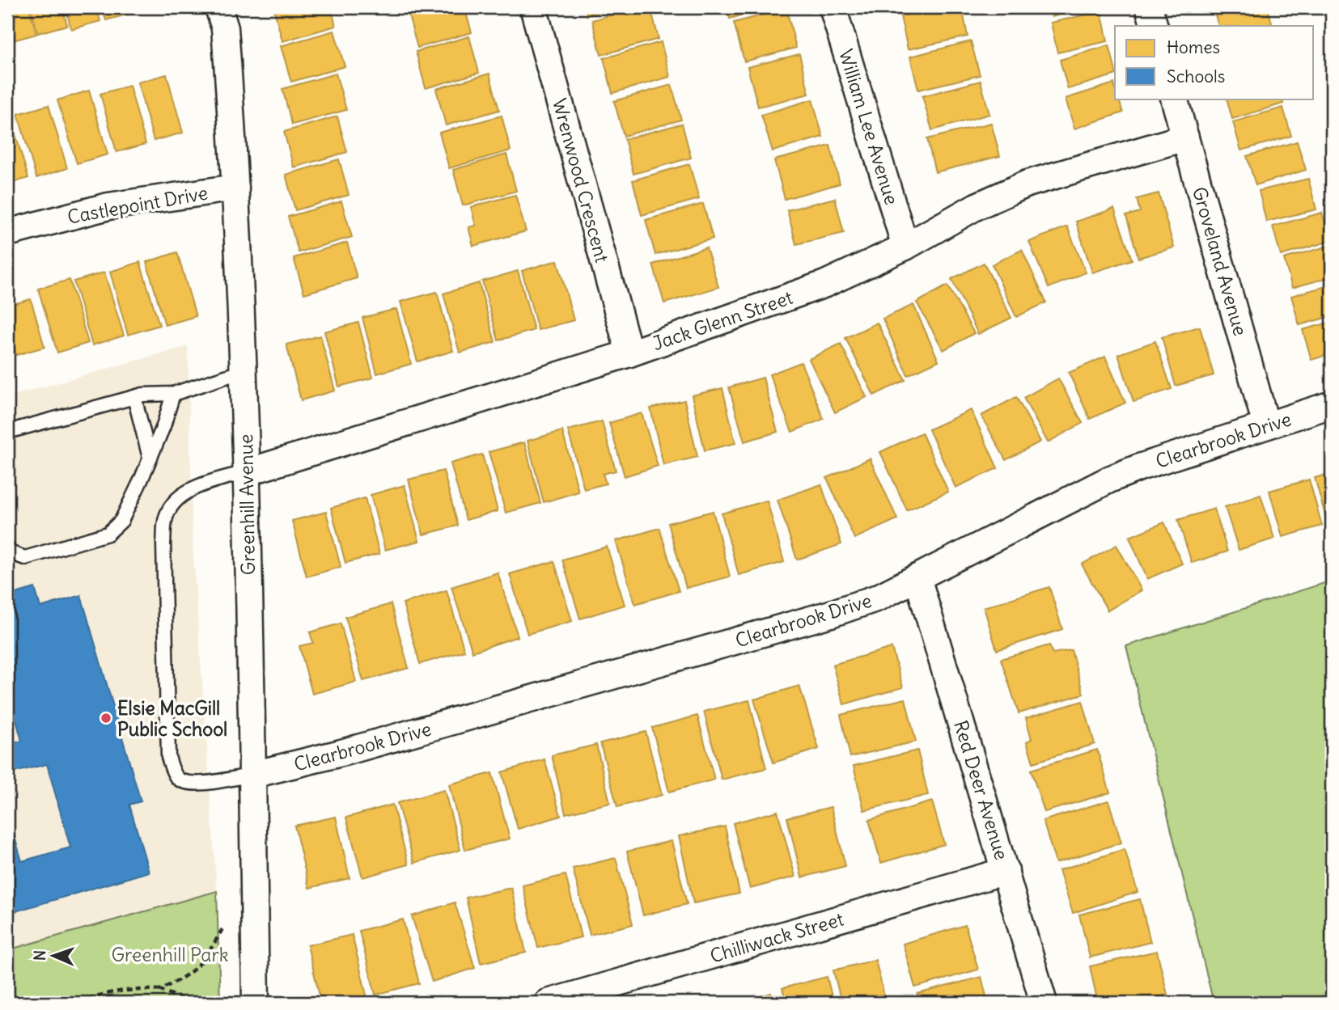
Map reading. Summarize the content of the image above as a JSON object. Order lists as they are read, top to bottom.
{
  "streets": {
    "street": [
      "William Lee Avenue",
      "Wrenwood Crescent",
      "Castlepoint Drive",
      "Groveland Avenue",
      "Jack Glenn Street",
      "Clearbrook Drive",
      "Greenhill Avenue",
      "Red Deer Avenue",
      "Chilliwack Street"
    ]
  },
  "crossings": [
    ["William Lee Avenue", "Jack Glenn Street"],
    ["Wrenwood Crescent", "Jack Glenn Street"],
    ["Castlepoint Drive", "Greenhill Avenue"],
    ["Groveland Avenue", "Jack Glenn Street"],
    ["Groveland Avenue", "Clearbrook Drive"],
    ["Jack Glenn Street", "Greenhill Avenue"],
    ["Clearbrook Drive", "Greenhill Avenue"],
    ["Clearbrook Drive", "Red Deer Avenue"],
    ["Red Deer Avenue", "Chilliwack Street"]
  ],
  "parks": ["Greenhill Park"],
  "places": ["Elsie MacGill Public School"],
  "legend": ["Homes", "Schools"],
  "north": "left"
}
